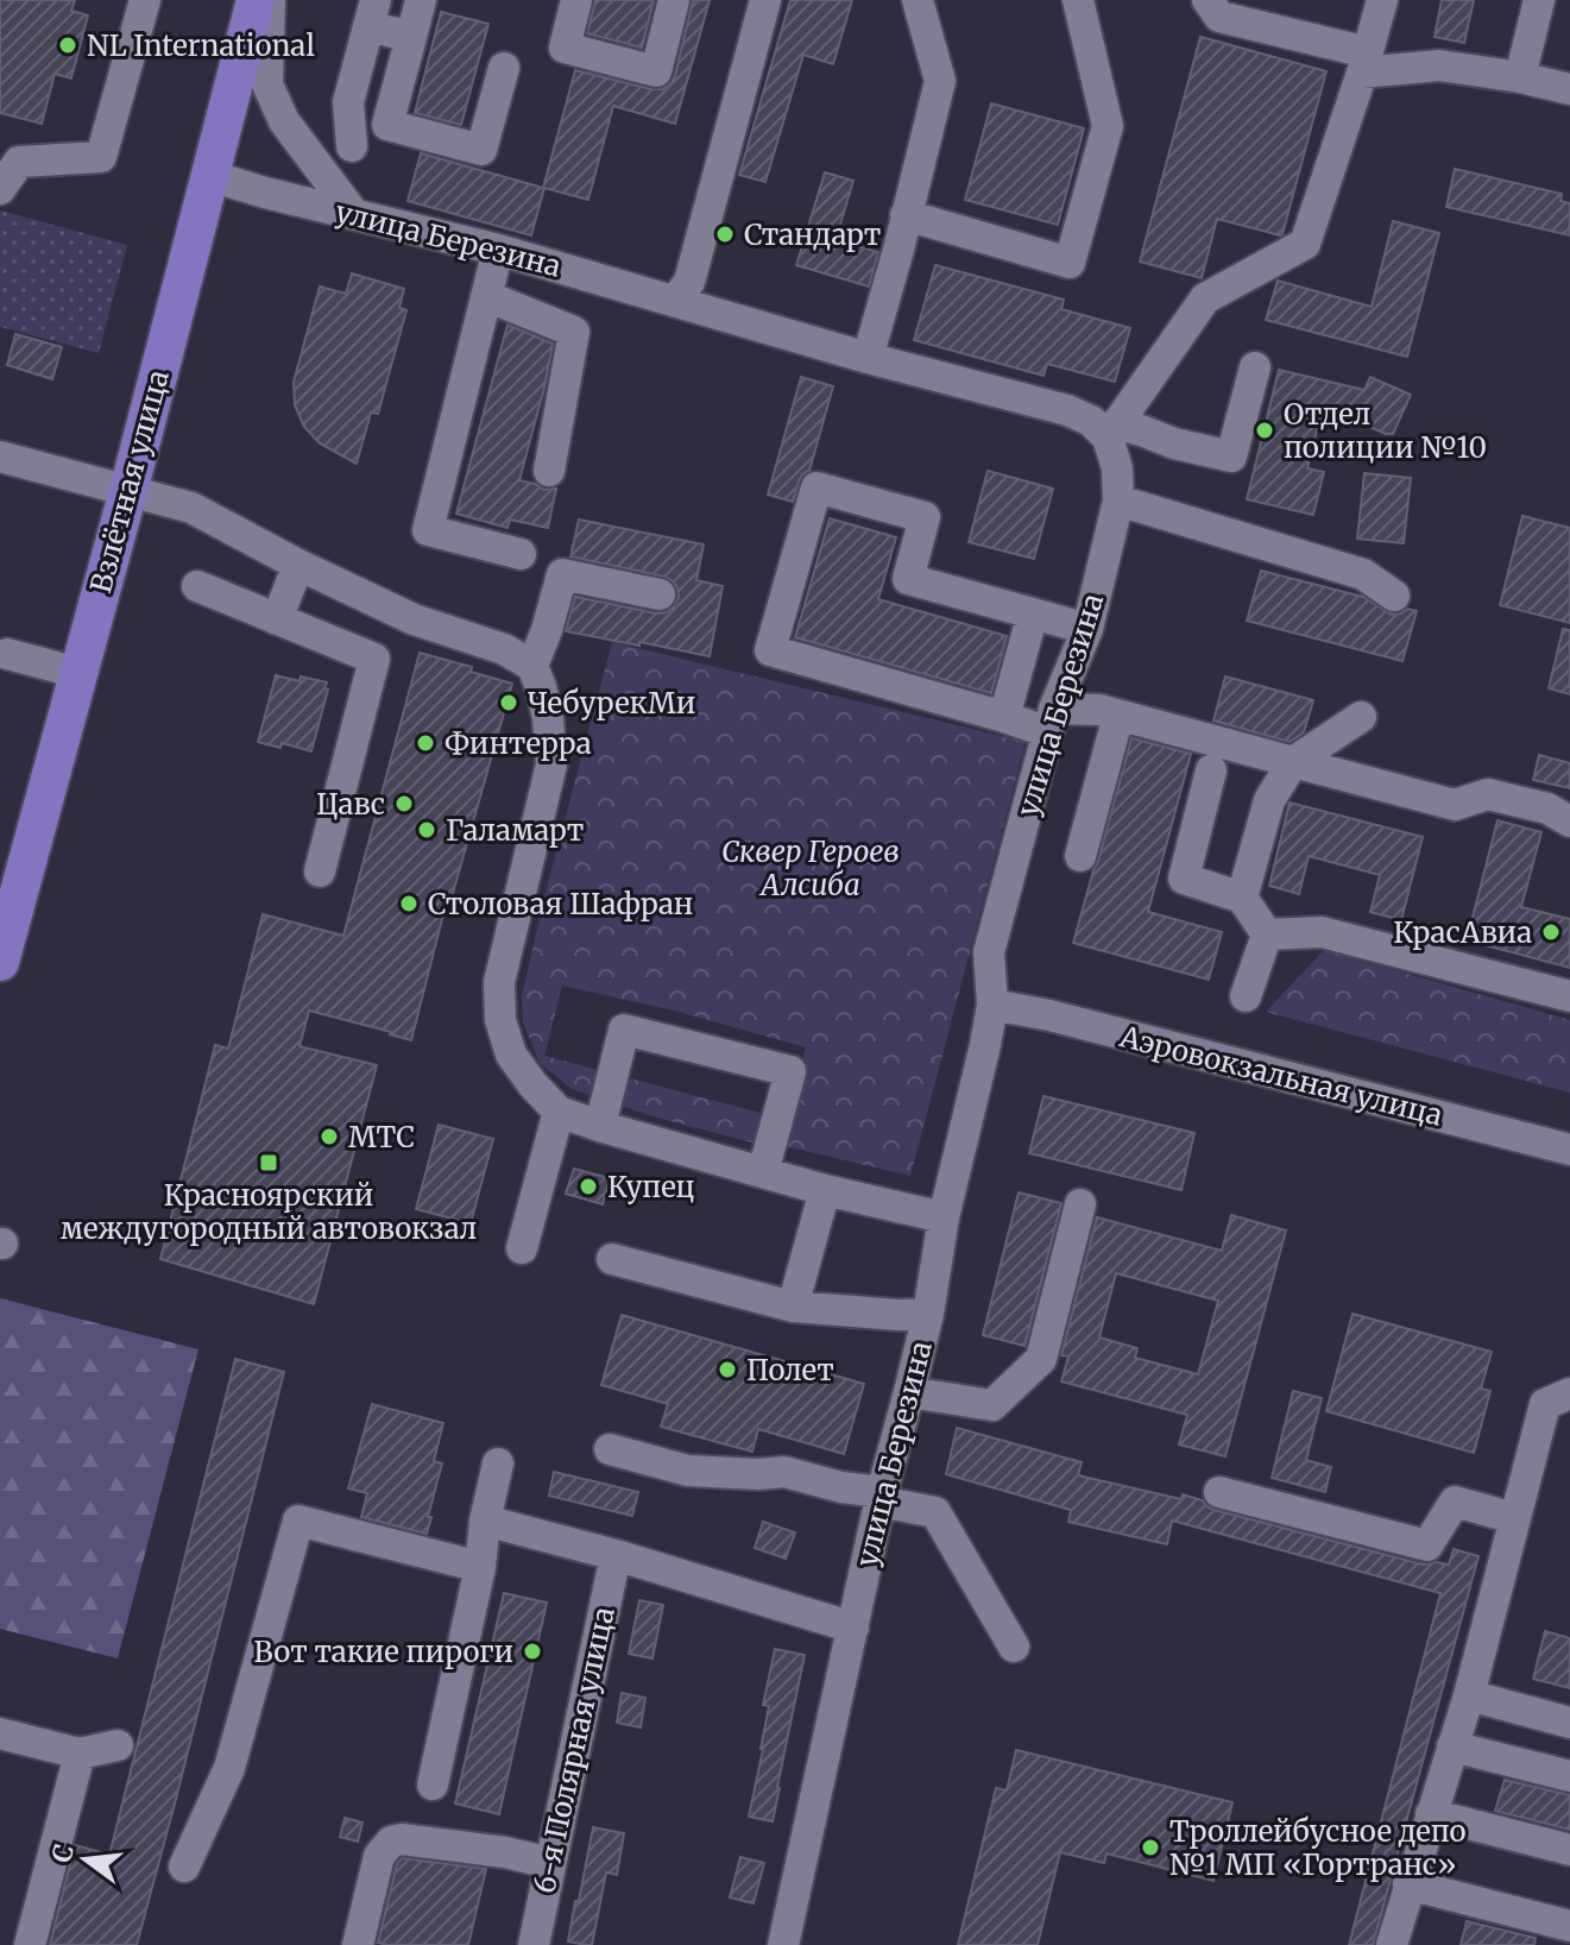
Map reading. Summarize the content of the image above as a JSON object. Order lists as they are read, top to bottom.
{
  "streets": {
    "main road": ["Взлётная улица"],
    "street": ["улица Березина", "Аэровокзальная улица", "6-я Полярная улица"]
  },
  "crossings": [
    ["улица Березина", "Взлётная улица"],
    ["улица Березина", "Аэровокзальная улица"]
  ],
  "parks": ["Сквер Героев Алсиба"],
  "places": {
    "other": [
      "NL International",
      "Стандарт",
      "Отдел полиции №10",
      "ЧебурекМи",
      "Финтерра",
      "Цавс",
      "Галамарт",
      "Столовая Шафран",
      "КрасАвиа",
      "МТС",
      "Купец",
      "Полет",
      "Вот такие пироги",
      "Троллейбусное депо №1 МП «Гортранс»"
    ],
    "transit": ["Красноярский междугородный автовокзал"]
  },
  "north": "left"
}
